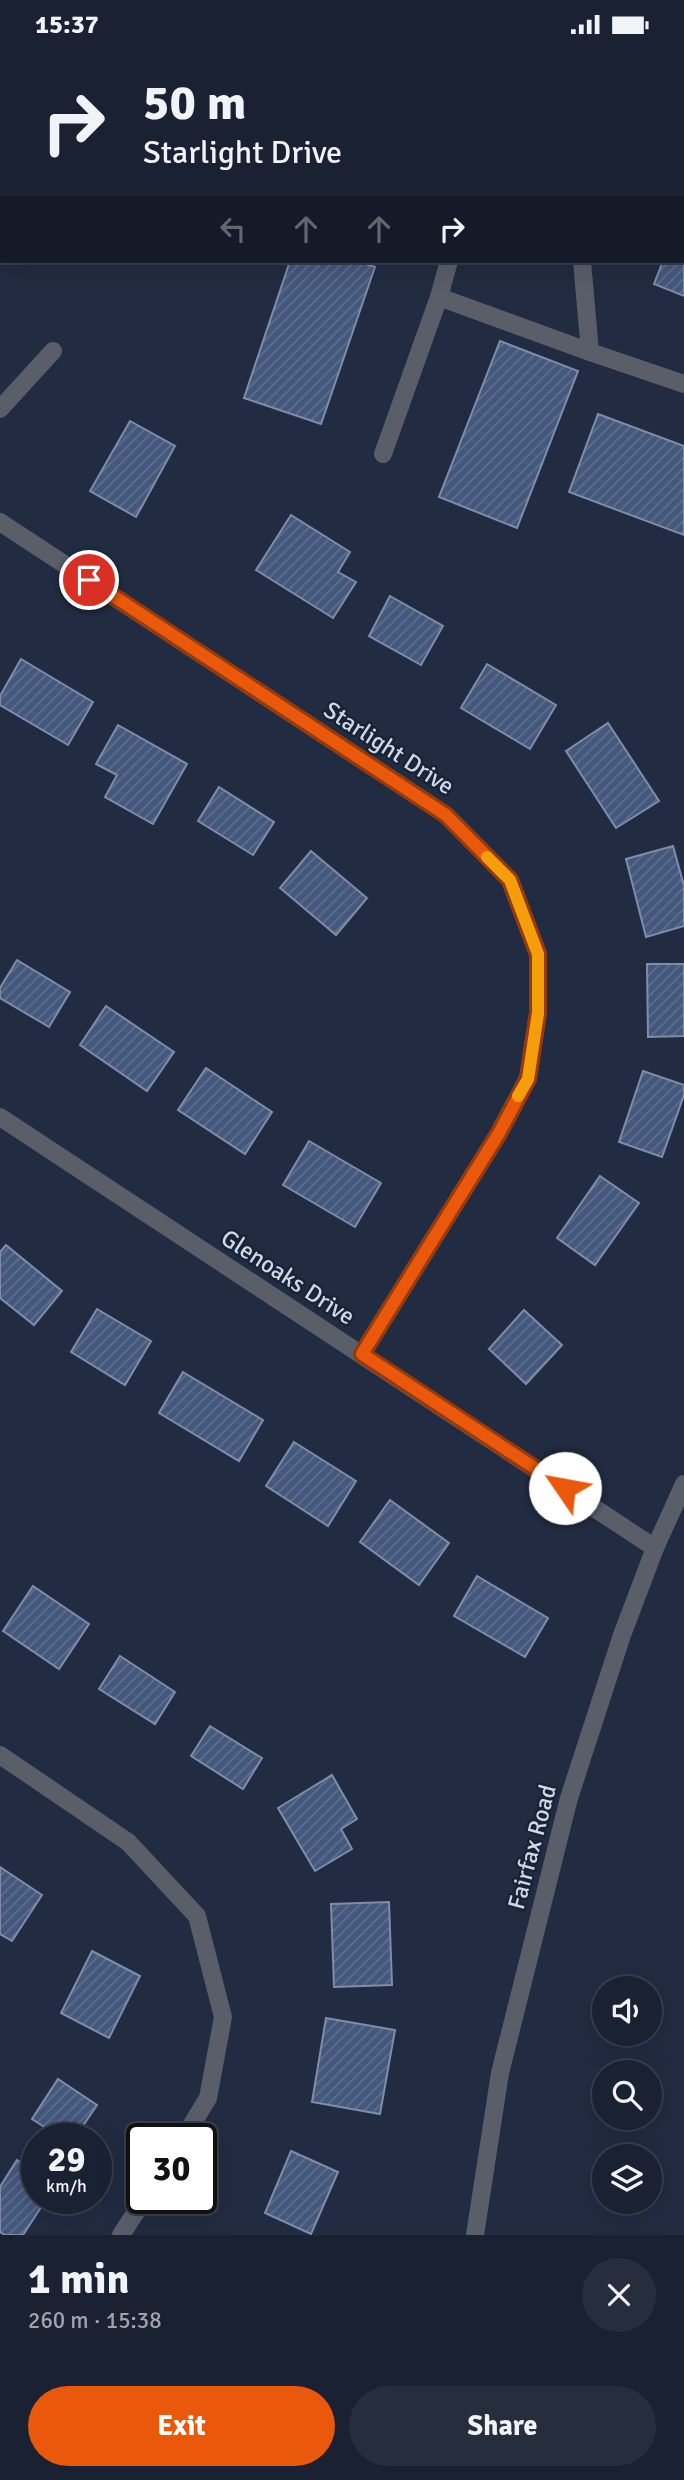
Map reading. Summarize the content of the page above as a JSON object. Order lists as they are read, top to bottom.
{
  "streets": {
    "street": ["Starlight Drive", "Glenoaks Drive", "Fairfax Road"]
  },
  "crossings": [
    ["Starlight Drive", "Glenoaks Drive"],
    ["Glenoaks Drive", "Fairfax Road"]
  ],
  "page": {
    "status": "15:37",
    "turn": ["50 m", "Starlight Drive"],
    "speed": "29 km/h",
    "limit": "30",
    "heading": ["1 min", "260 m · 15:38"],
    "buttons": ["Exit", "Share"]
  }
}
